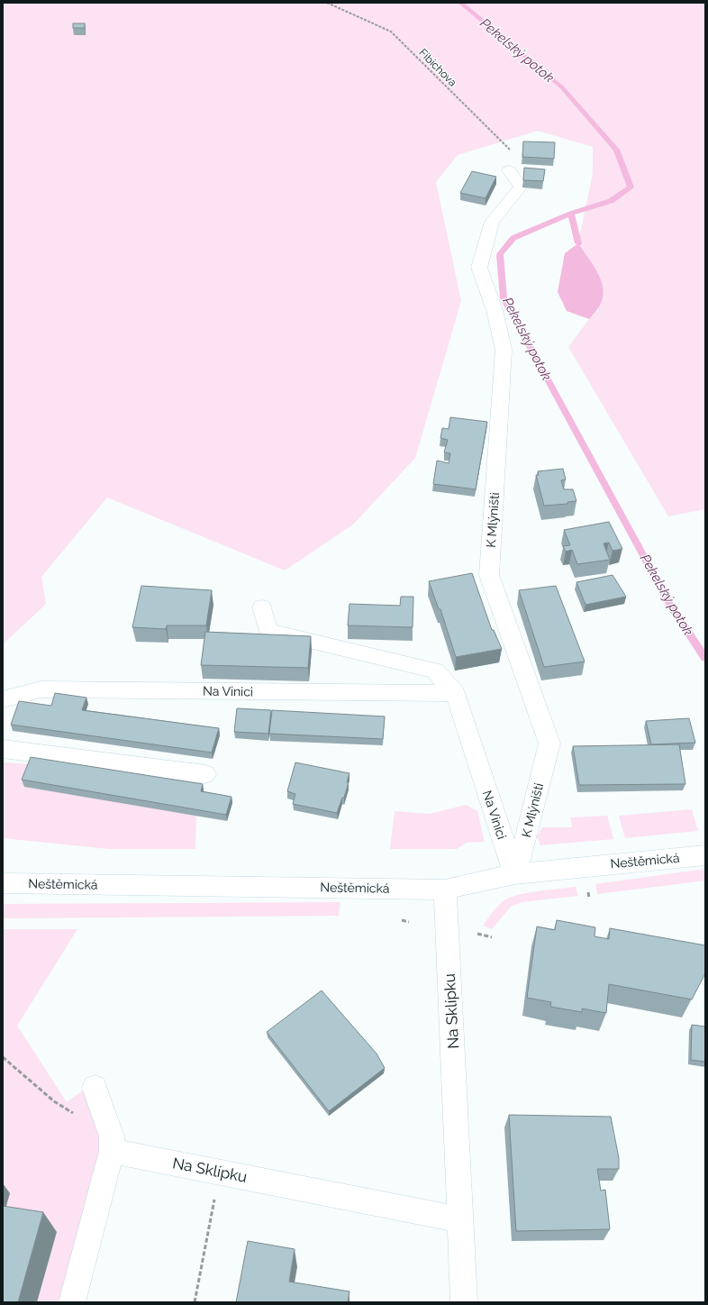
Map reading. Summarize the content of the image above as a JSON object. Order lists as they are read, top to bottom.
{
  "streets": {
    "street": [
      "K Mlýništi",
      "Na Vinici",
      "Neštěmická",
      "Na Sklípku"
    ],
    "path": ["Fibichova"]
  },
  "crossings": [
    ["Fibichova", "K Mlýništi"],
    ["K Mlýništi", "Na Vinici"],
    ["K Mlýništi", "Neštěmická"],
    ["Na Vinici", "Neštěmická"],
    ["Neštěmická", "Na Sklípku"]
  ],
  "water": ["Pekelský potok"]
}
